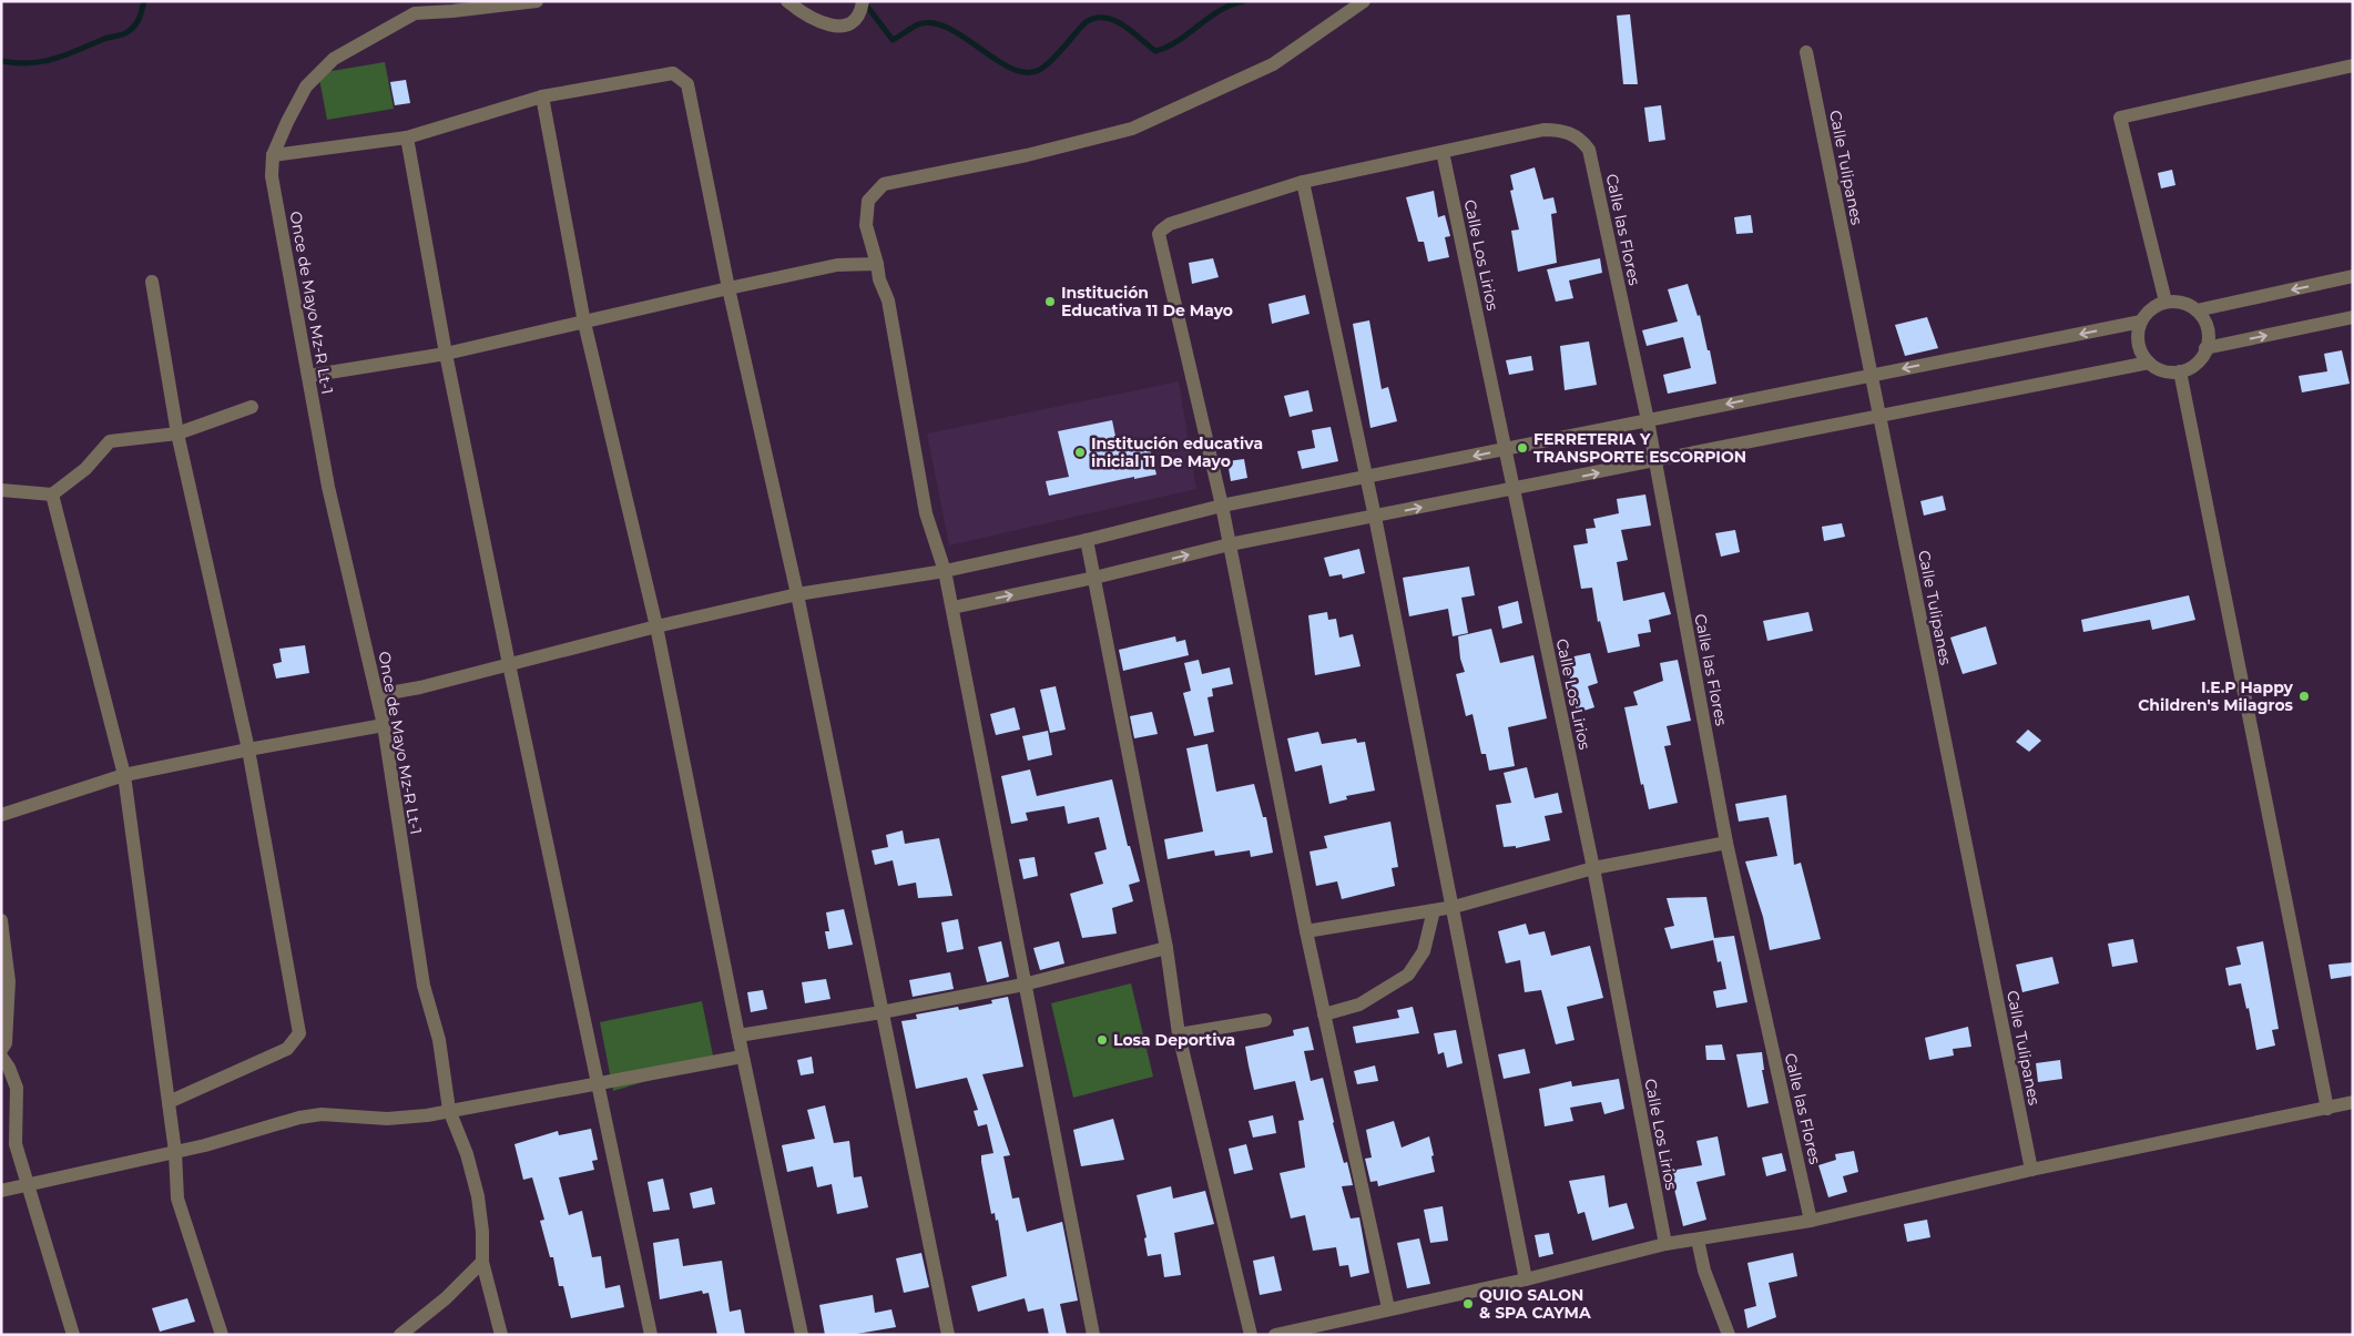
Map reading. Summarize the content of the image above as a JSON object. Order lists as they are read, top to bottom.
{
  "streets": {
    "street": [
      "Calle Tulipanes",
      "Calle las Flores",
      "Calle Los Lirios",
      "Once de Mayo Mz-R Lt-1"
    ]
  },
  "crossings": [
    ["Calle las Flores", "Calle Los Lirios"]
  ],
  "places": [
    "Institución Educativa 11 De Mayo",
    "FERRETERIA Y TRANSPORTE ESCORPION",
    "Institución educativa inicial 11 De Mayo",
    "I.E.P Happy Children's Milagros",
    "Losa Deportiva",
    "QUIO SALON & SPA CAYMA"
  ]
}
